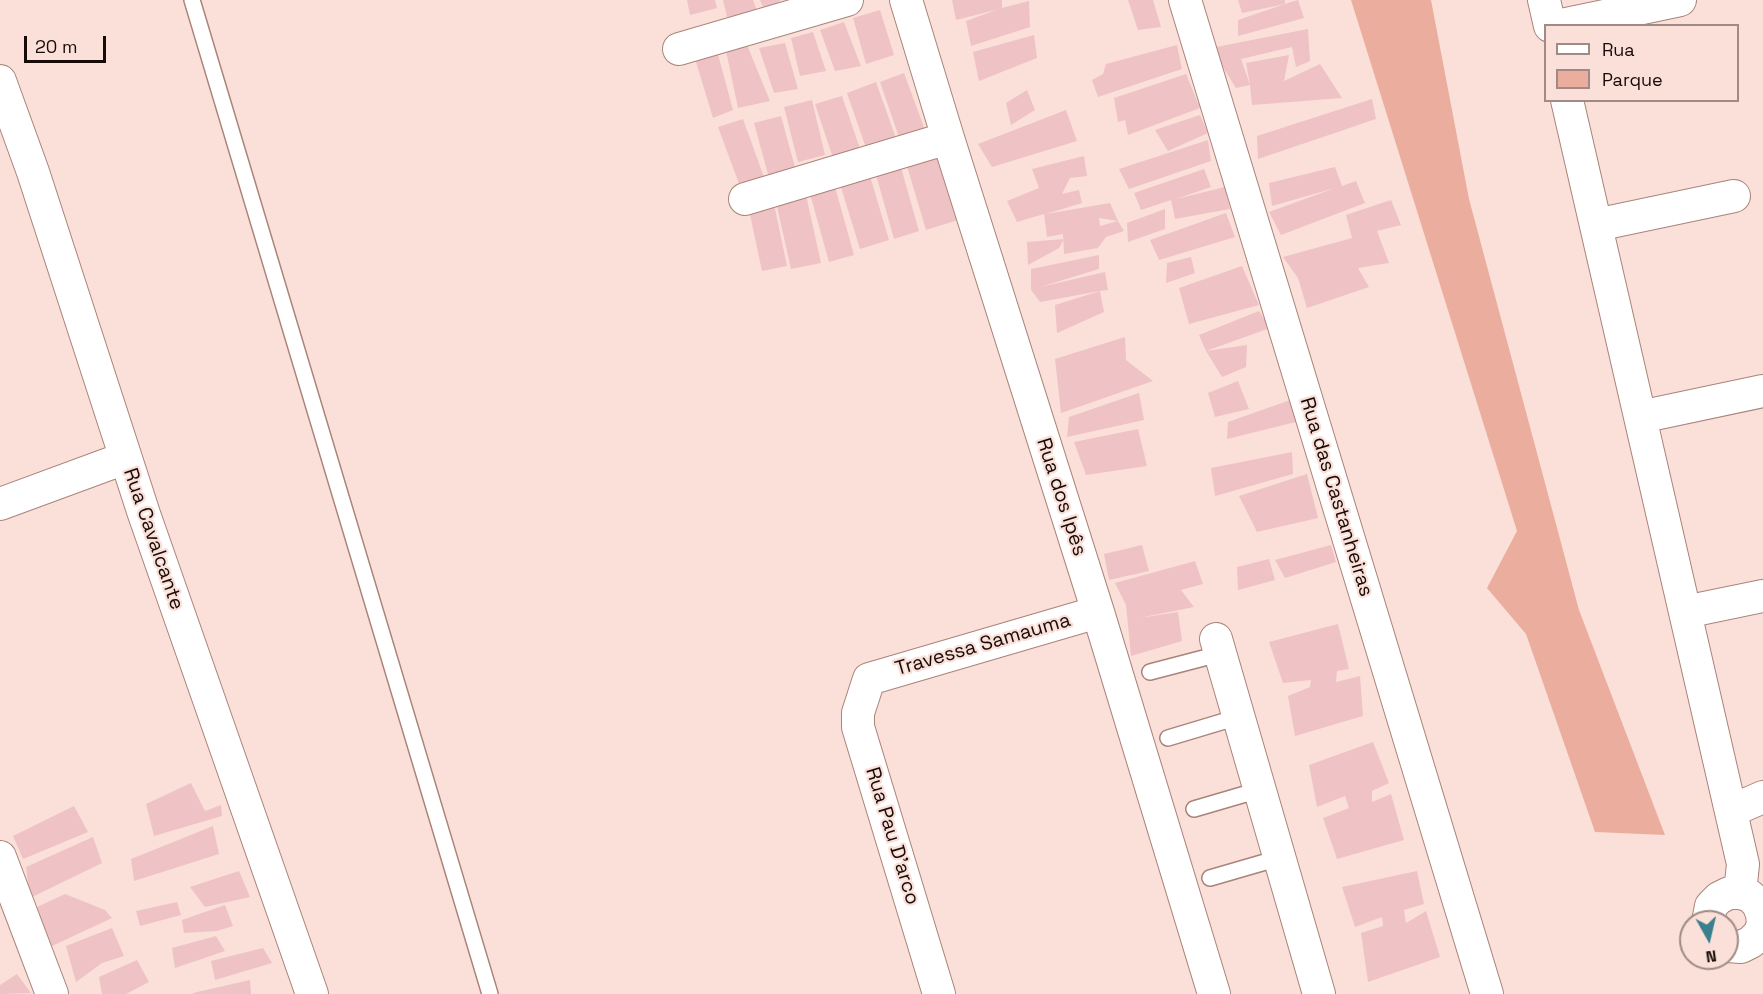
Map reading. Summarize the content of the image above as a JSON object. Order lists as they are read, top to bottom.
{
  "streets": {
    "street": [
      "Rua dos Ipês",
      "Rua das Castanheiras",
      "Rua Cavalcante",
      "Travessa Samauma",
      "Rua Pau D'arco"
    ]
  },
  "crossings": [
    ["Rua dos Ipês", "Travessa Samauma"],
    ["Travessa Samauma", "Rua Pau D'arco"]
  ],
  "legend": ["Rua", "Parque"],
  "scale_bar": "20 m",
  "north": "bottom"
}
